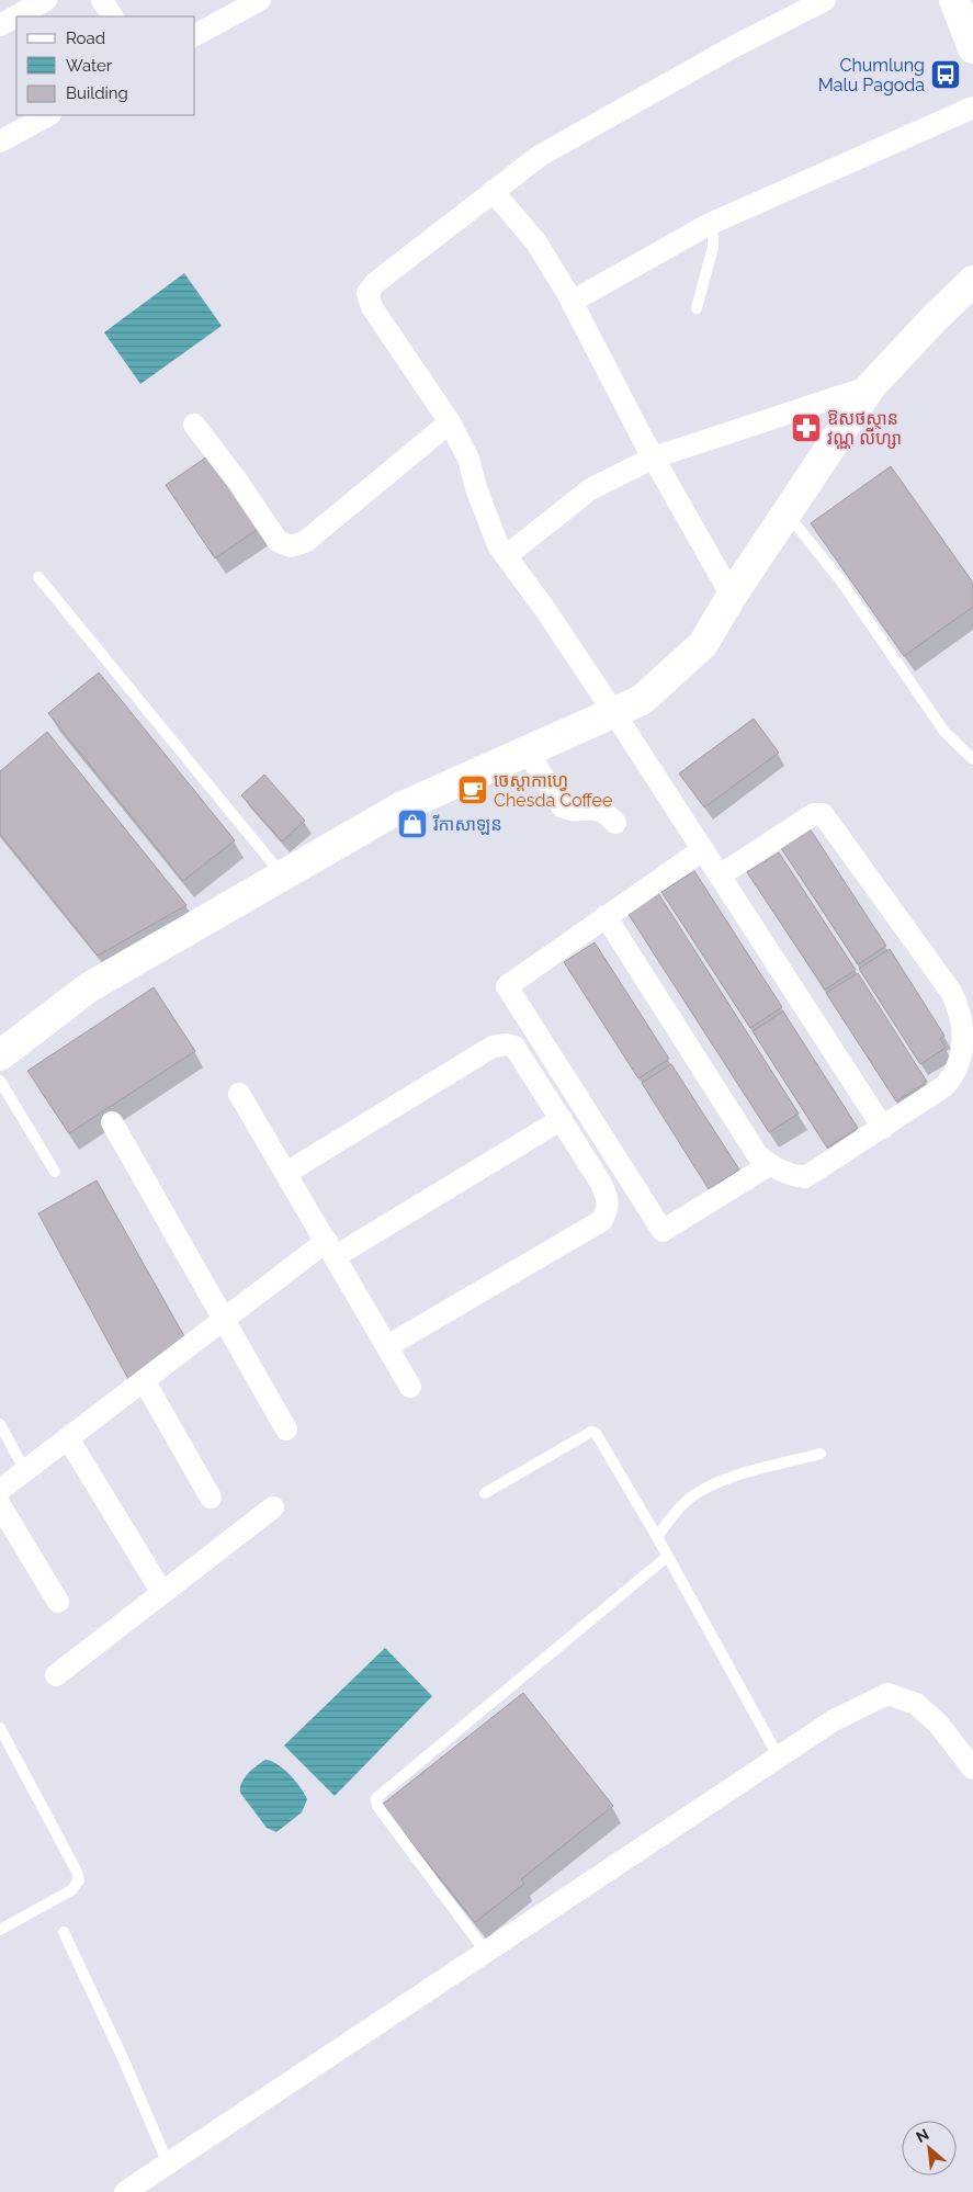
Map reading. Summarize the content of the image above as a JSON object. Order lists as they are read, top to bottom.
{
  "places": {
    "bus stop": ["Chumlung Malu Pagoda"],
    "pharmacy": ["ឱសថស្ថាន វណ្ណ លីហ្សា"],
    "cafe": ["ចេស្ដាកាហ្វេ Chesda Coffee"],
    "shop": ["រីកាសាឡន"]
  },
  "legend": ["Road", "Water", "Building"],
  "north": "top left"
}
